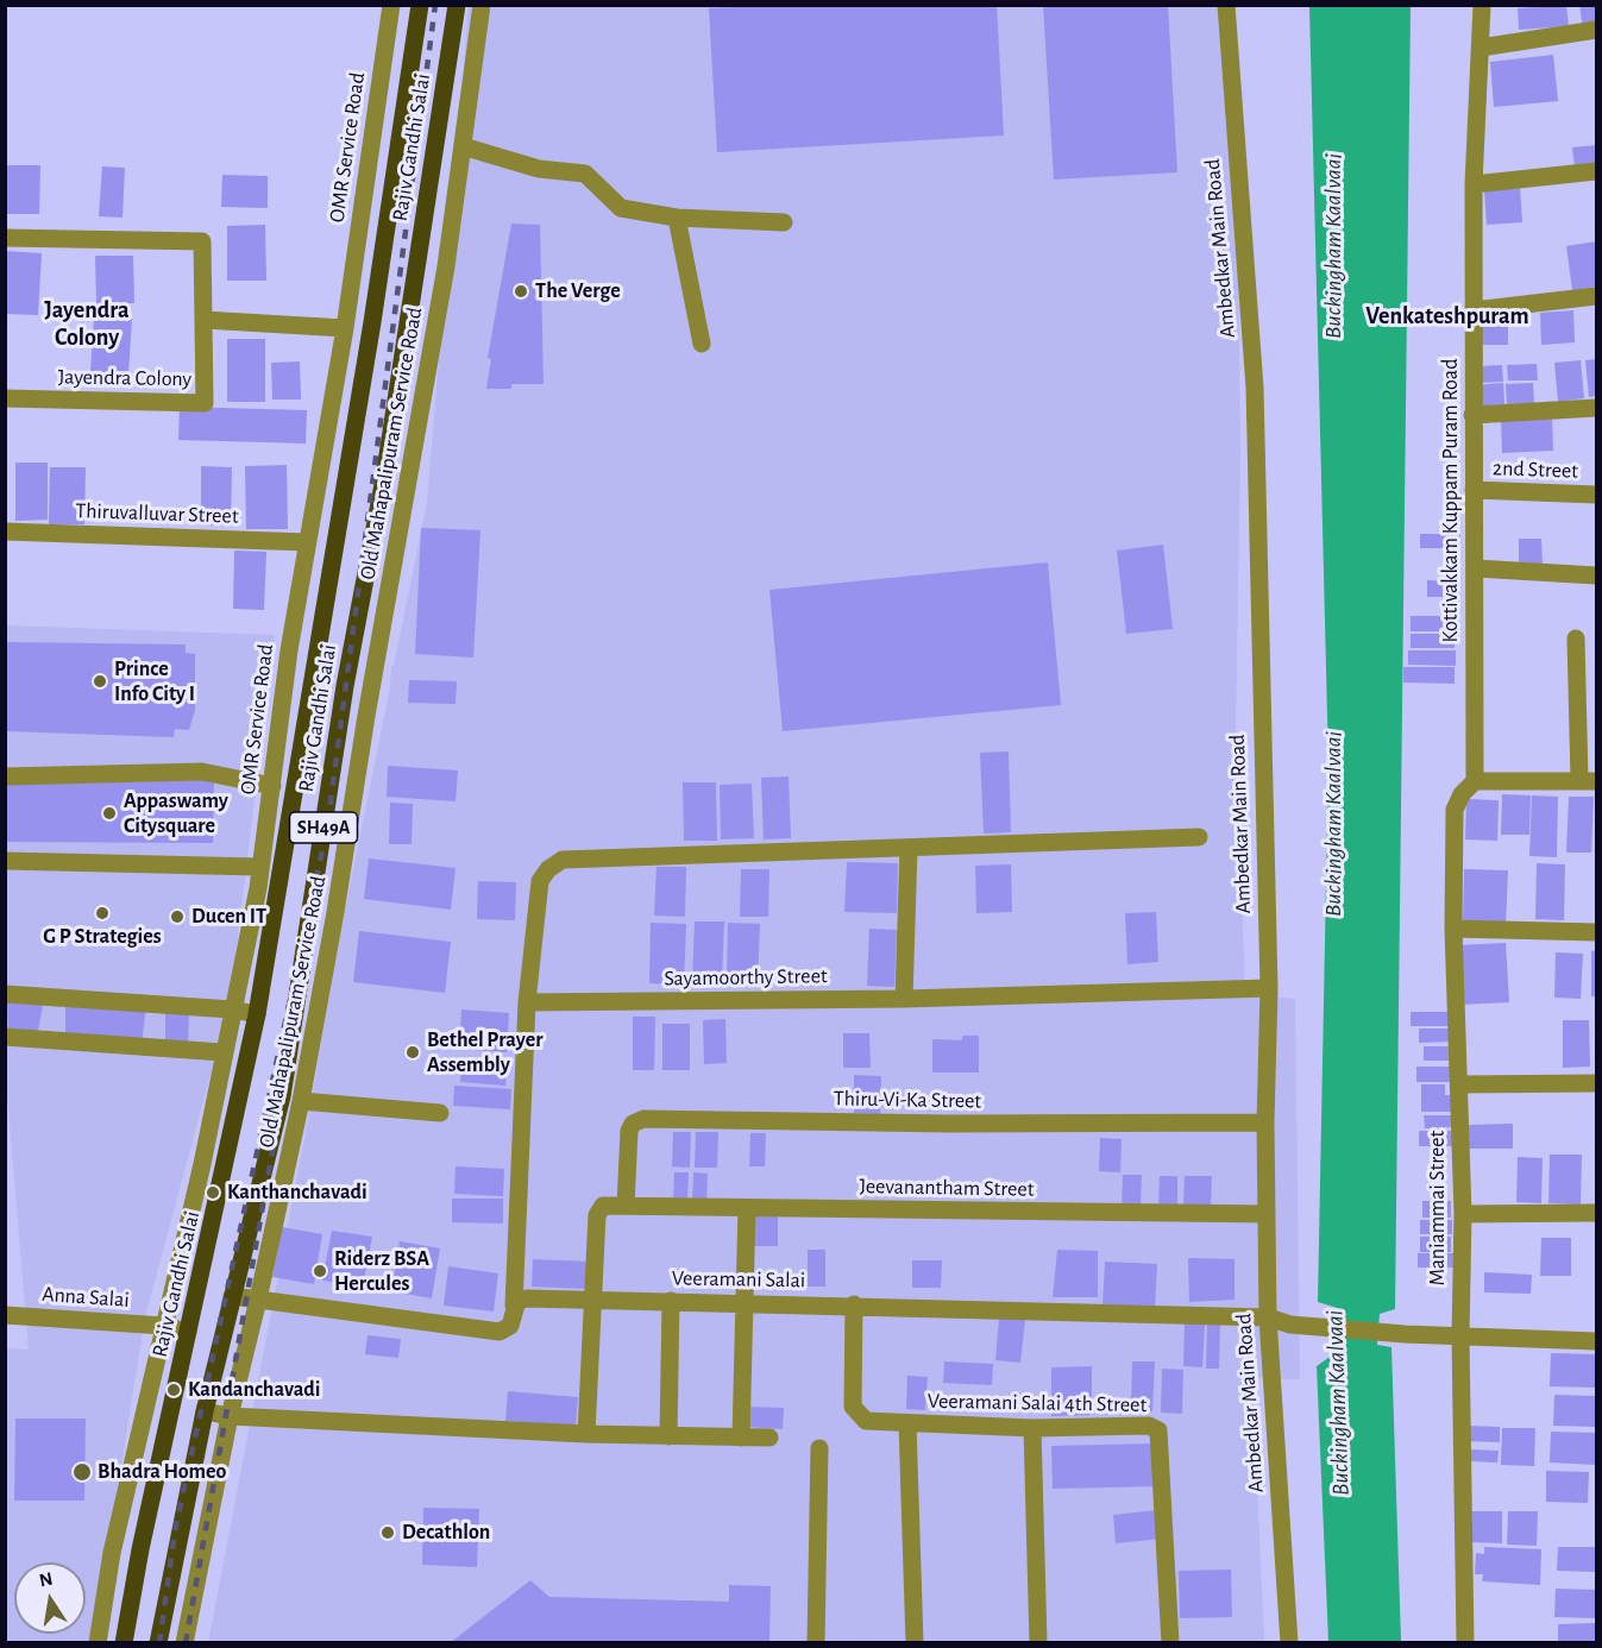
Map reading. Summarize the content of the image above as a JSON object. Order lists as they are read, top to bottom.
{
  "streets": {
    "main road": ["Rajiv Gandhi Salai", "SH49A"],
    "street": [
      "OMR Service Road",
      "Ambedkar Main Road",
      "Jayendra Colony",
      "Old Mahapalipuram Service Road",
      "2nd Street",
      "Kottivakkam Kuppam Puram Road",
      "Thiruvalluvar Street",
      "Sayamoorthy Street",
      "Thiru-Vi-Ka Street",
      "Jeevanantham Street",
      "Maniammai Street",
      "Veeramani Salai",
      "Anna Salai",
      "Veeramani Salai 4th Street"
    ]
  },
  "crossings": [
    ["OMR Service Road", "Thiruvalluvar Street"],
    ["OMR Service Road", "Anna Salai"],
    ["Rajiv Gandhi Salai", "Anna Salai"],
    ["Ambedkar Main Road", "Sayamoorthy Street"],
    ["Ambedkar Main Road", "Thiru-Vi-Ka Street"],
    ["Ambedkar Main Road", "Jeevanantham Street"],
    ["Ambedkar Main Road", "Veeramani Salai"],
    ["2nd Street", "Kottivakkam Kuppam Puram Road"],
    ["Kottivakkam Kuppam Puram Road", "Maniammai Street"],
    ["Thiru-Vi-Ka Street", "Jeevanantham Street"],
    ["Maniammai Street", "Veeramani Salai"],
    ["Veeramani Salai", "Veeramani Salai 4th Street"]
  ],
  "districts": ["Jayendra Colony", "Venkateshpuram"],
  "water": ["Buckingham Kaalvaai"],
  "places": [
    "The Verge",
    "Prince Info City I",
    "Appaswamy Citysquare",
    "G P Strategies",
    "Ducen IT",
    "Bethel Prayer Assembly",
    "Kanthanchavadi",
    "Riderz BSA Hercules",
    "Kandanchavadi",
    "Bhadra Homeo",
    "Decathlon"
  ],
  "north": "top"
}
